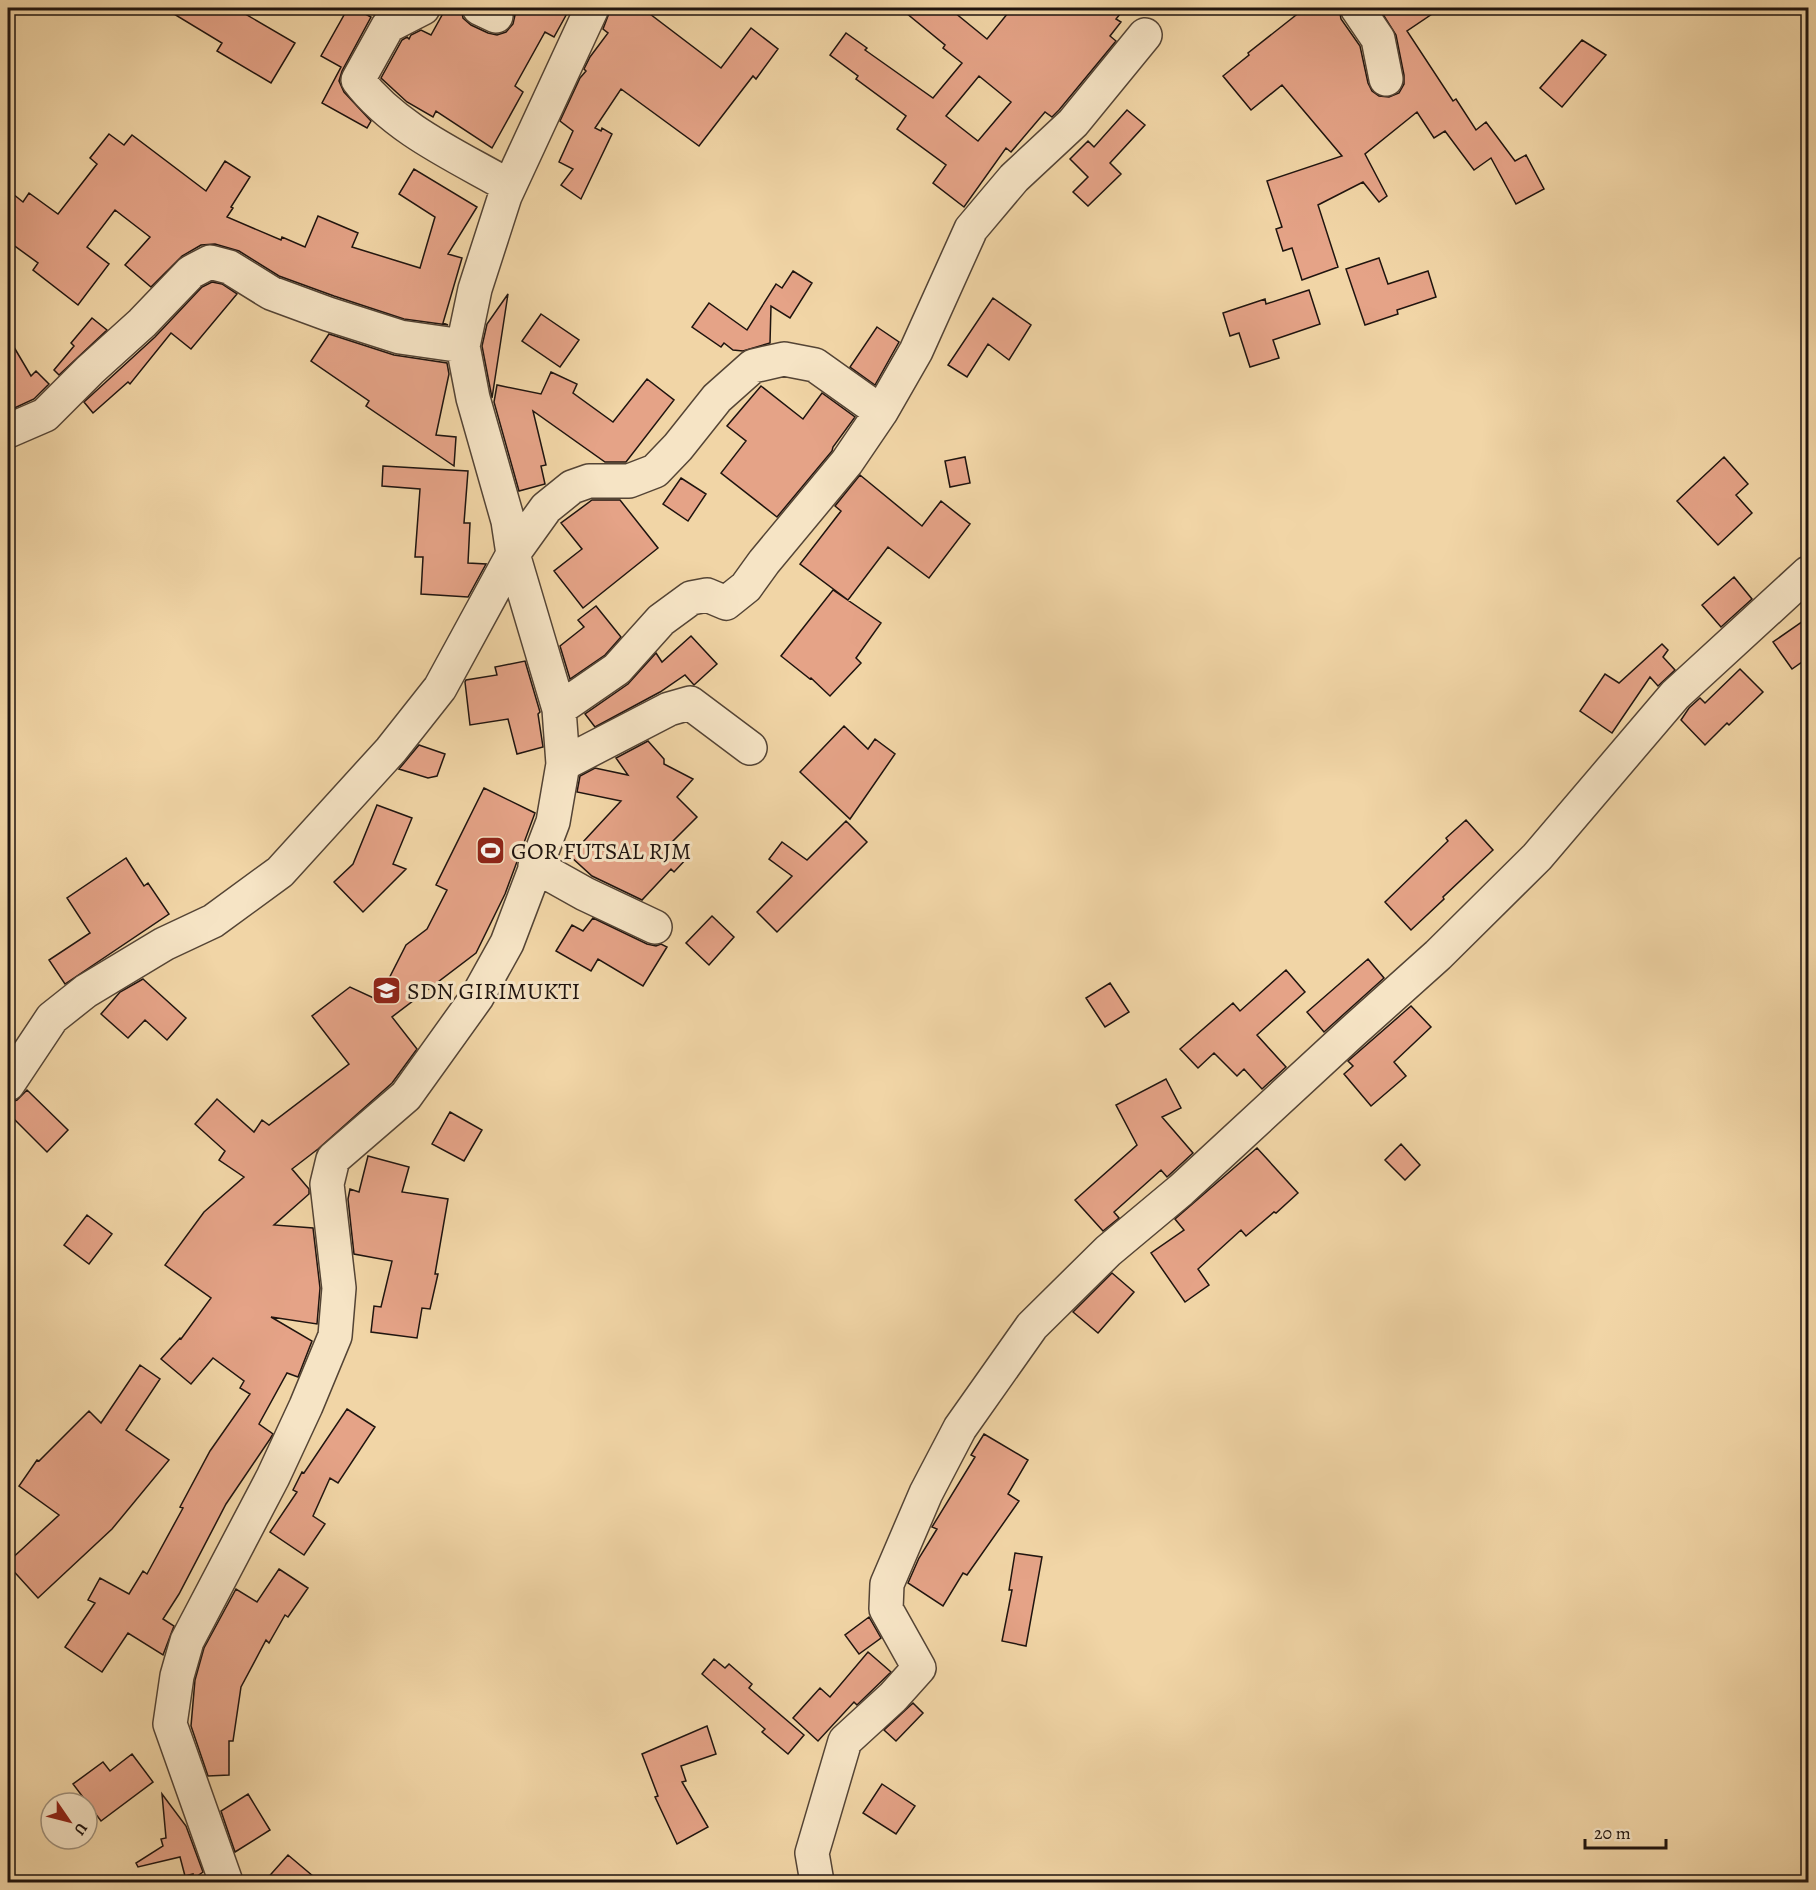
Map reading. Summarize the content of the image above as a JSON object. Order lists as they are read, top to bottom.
{
  "places": {
    "sports": ["GOR FUTSAL RJM"],
    "school or university": ["SDN GIRIMUKTI"]
  },
  "scale_bar": "20 m",
  "north": "bottom right"
}
